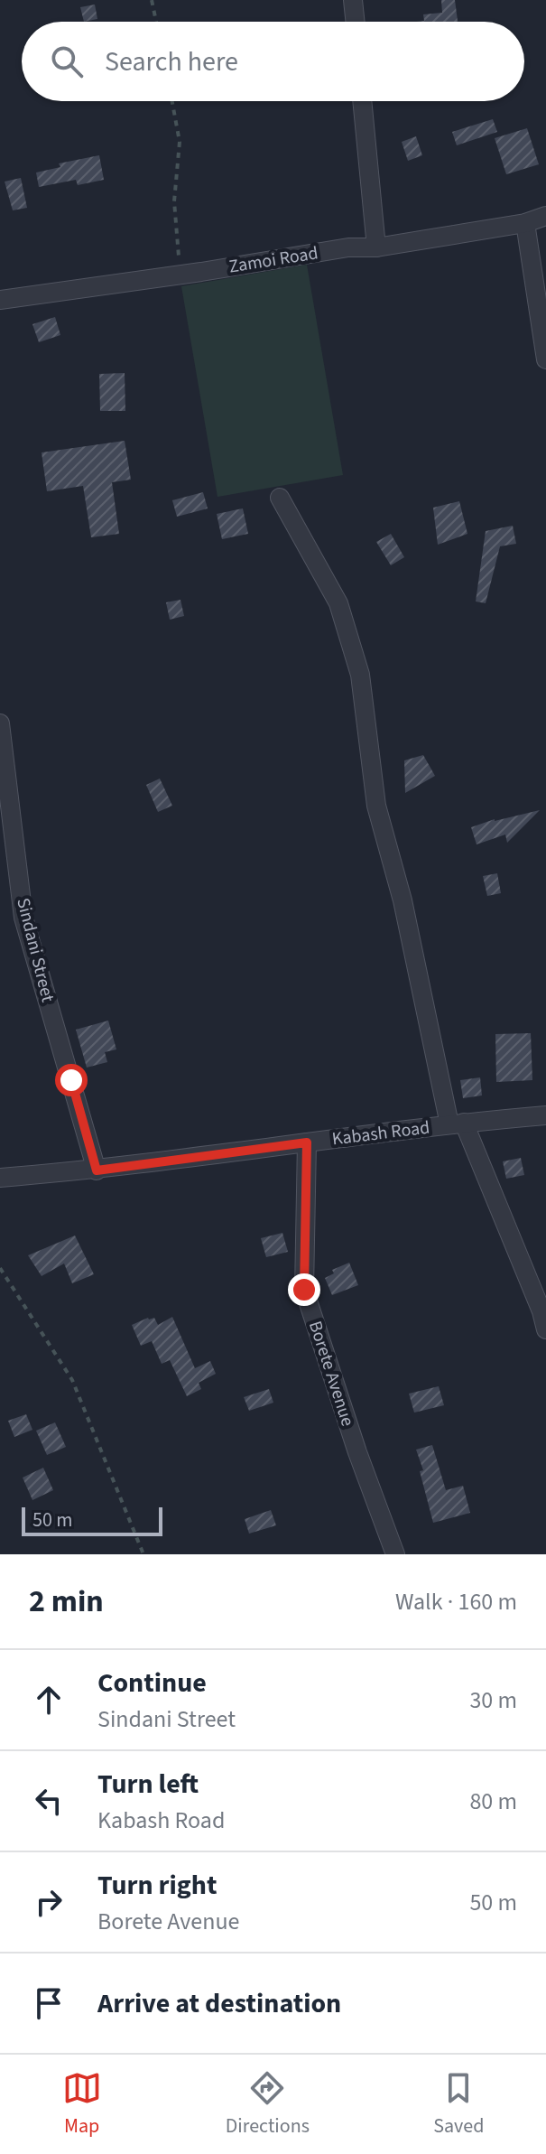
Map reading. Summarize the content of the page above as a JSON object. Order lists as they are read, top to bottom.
{
  "streets": {
    "street": [
      "Zamoi Road",
      "Sindani Street",
      "Kabash Road",
      "Borete Avenue"
    ]
  },
  "crossings": [
    ["Sindani Street", "Kabash Road"],
    ["Kabash Road", "Borete Avenue"]
  ],
  "scale_bar": "50 m",
  "page": {
    "search": "Search here",
    "scale": "50 m",
    "heading": ["2 min", "Walk · 160 m"],
    "list": [
      ["Continue", "Sindani Street", "30 m"],
      ["Turn left", "Kabash Road", "80 m"],
      ["Turn right", "Borete Avenue", "50 m"],
      "Arrive at destination"
    ],
    "nav": ["Map", "Directions", "Saved"]
  }
}
